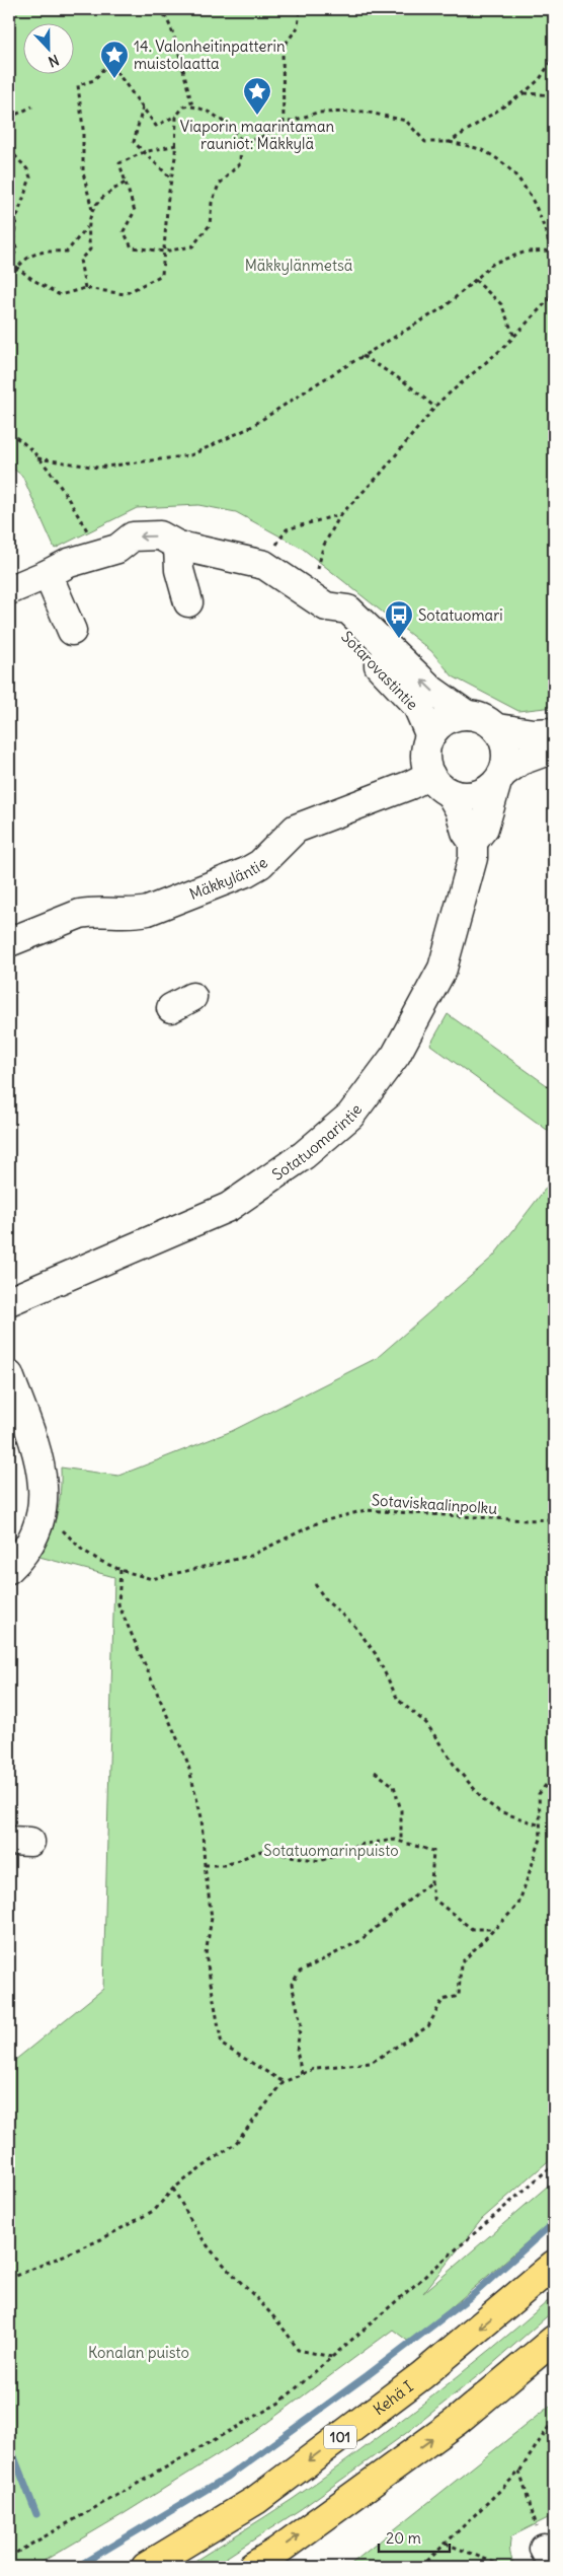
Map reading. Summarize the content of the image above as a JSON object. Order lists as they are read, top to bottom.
{
  "streets": {
    "highway": ["Kehä I", "101"],
    "street": ["Sotarovastintie", "Mäkkyläntie", "Sotatuomarintie"],
    "path": ["Sotaviskaalinpolku"]
  },
  "crossings": [
    ["Sotarovastintie", "Mäkkyläntie"],
    ["Sotarovastintie", "Sotatuomarintie"],
    ["Mäkkyläntie", "Sotatuomarintie"]
  ],
  "parks": ["Mäkkylänmetsä", "Sotatuomarinpuisto", "Konalan puisto"],
  "places": {
    "place": ["14. Valonheitinpatterin muistolaatta", "Viaporin maarintaman rauniot: Mäkkylä"],
    "bus stop": ["Sotatuomari"]
  },
  "scale_bar": "20 m",
  "north": "bottom"
}
